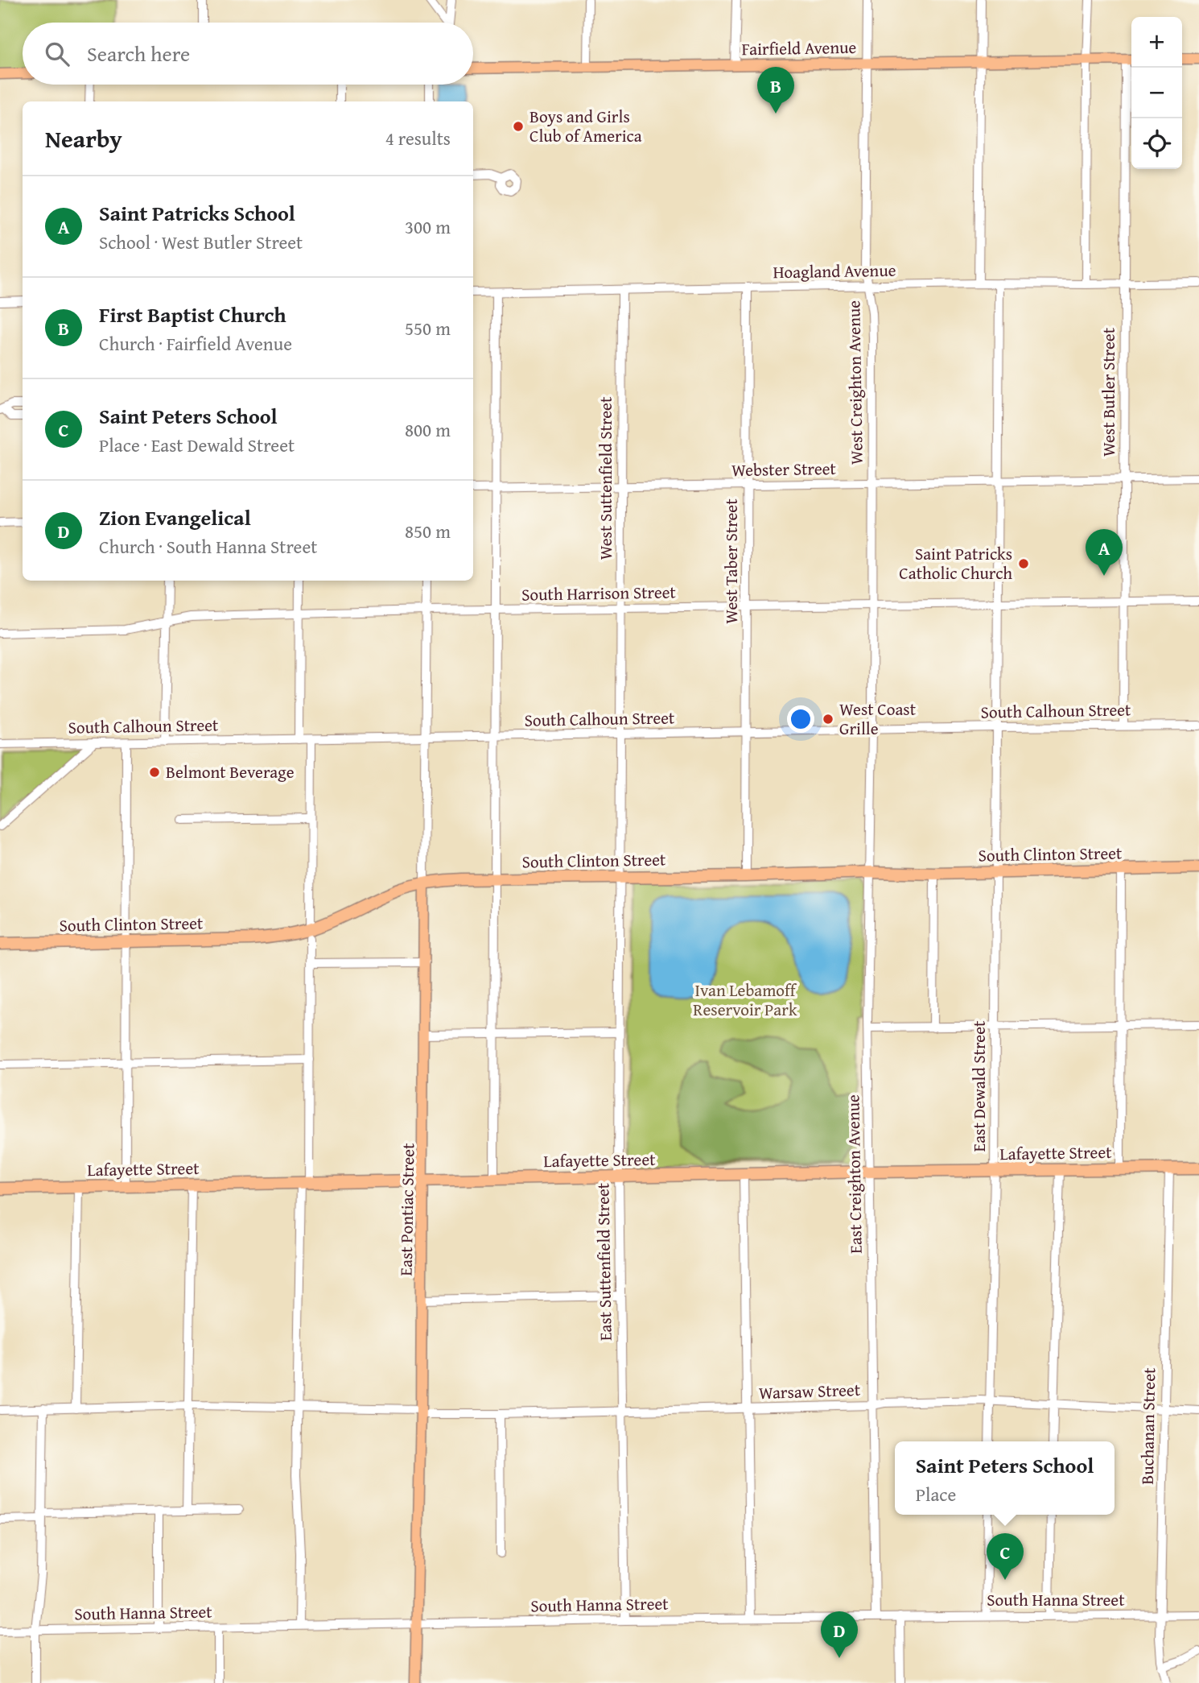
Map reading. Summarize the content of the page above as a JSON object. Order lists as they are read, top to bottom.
{
  "streets": {
    "highway": ["South Clinton Street", "Lafayette Street"],
    "main road": ["Fairfield Avenue", "East Pontiac Street"],
    "street": [
      "Hoagland Avenue",
      "West Creighton Avenue",
      "West Butler Street",
      "Webster Street",
      "West Suttenfield Street",
      "West Taber Street",
      "South Harrison Street",
      "South Calhoun Street",
      "East Dewald Street",
      "East Creighton Avenue",
      "East Suttenfield Street",
      "Warsaw Street",
      "Buchanan Street",
      "South Hanna Street"
    ]
  },
  "crossings": [
    ["Fairfield Avenue", "West Creighton Avenue"],
    ["Fairfield Avenue", "West Butler Street"],
    ["Hoagland Avenue", "West Creighton Avenue"],
    ["Hoagland Avenue", "West Butler Street"],
    ["Hoagland Avenue", "West Suttenfield Street"],
    ["Hoagland Avenue", "West Taber Street"],
    ["Hoagland Avenue", "East Dewald Street"],
    ["West Creighton Avenue", "Webster Street"],
    ["West Creighton Avenue", "South Harrison Street"],
    ["West Creighton Avenue", "South Calhoun Street"],
    ["West Creighton Avenue", "East Creighton Avenue"],
    ["West Butler Street", "Webster Street"],
    ["West Butler Street", "South Harrison Street"],
    ["West Butler Street", "South Calhoun Street"],
    ["Webster Street", "West Suttenfield Street"],
    ["Webster Street", "West Taber Street"],
    ["Webster Street", "East Dewald Street"],
    ["West Suttenfield Street", "South Harrison Street"],
    ["West Suttenfield Street", "South Calhoun Street"],
    ["West Suttenfield Street", "East Suttenfield Street"],
    ["West Taber Street", "South Harrison Street"],
    ["West Taber Street", "South Calhoun Street"],
    ["West Taber Street", "South Clinton Street"],
    ["South Harrison Street", "East Dewald Street"],
    ["South Harrison Street", "East Pontiac Street"],
    ["South Calhoun Street", "East Dewald Street"],
    ["South Calhoun Street", "East Creighton Avenue"],
    ["South Calhoun Street", "East Pontiac Street"],
    ["South Calhoun Street", "East Suttenfield Street"],
    ["South Clinton Street", "East Dewald Street"],
    ["South Clinton Street", "East Creighton Avenue"],
    ["South Clinton Street", "East Pontiac Street"],
    ["South Clinton Street", "East Suttenfield Street"],
    ["East Dewald Street", "Lafayette Street"],
    ["East Dewald Street", "Warsaw Street"],
    ["Lafayette Street", "East Creighton Avenue"],
    ["Lafayette Street", "East Pontiac Street"],
    ["Lafayette Street", "East Suttenfield Street"],
    ["Lafayette Street", "Buchanan Street"],
    ["East Creighton Avenue", "Warsaw Street"],
    ["East Creighton Avenue", "South Hanna Street"],
    ["East Pontiac Street", "Warsaw Street"],
    ["East Pontiac Street", "South Hanna Street"],
    ["East Suttenfield Street", "Warsaw Street"],
    ["East Suttenfield Street", "South Hanna Street"],
    ["Warsaw Street", "Buchanan Street"],
    ["Buchanan Street", "South Hanna Street"]
  ],
  "parks": ["Ivan Lebamoff Reservoir Park"],
  "places": [
    "Boys and Girls Club of America",
    "Saint Patricks Catholic Church",
    "West Coast Grille",
    "Belmont Beverage"
  ],
  "page": {
    "map_buttons": ["+", "−"],
    "search": "Search here",
    "pins": [
      "B",
      "A",
      "C",
      "D"
    ],
    "heading": ["Nearby", "4 results"],
    "list": [
      {
        "mark": "A",
        "name": "Saint Patricks School",
        "note": "School · West Butler Street",
        "value": "300 m"
      },
      {
        "mark": "B",
        "name": "First Baptist Church",
        "note": "Church · Fairfield Avenue",
        "value": "550 m"
      },
      {
        "mark": "C",
        "name": "Saint Peters School",
        "note": "Place · East Dewald Street",
        "value": "800 m"
      },
      {
        "mark": "D",
        "name": "Zion Evangelical",
        "note": "Church · South Hanna Street",
        "value": "850 m"
      }
    ],
    "popup": ["Saint Peters School", "Place"]
  }
}
